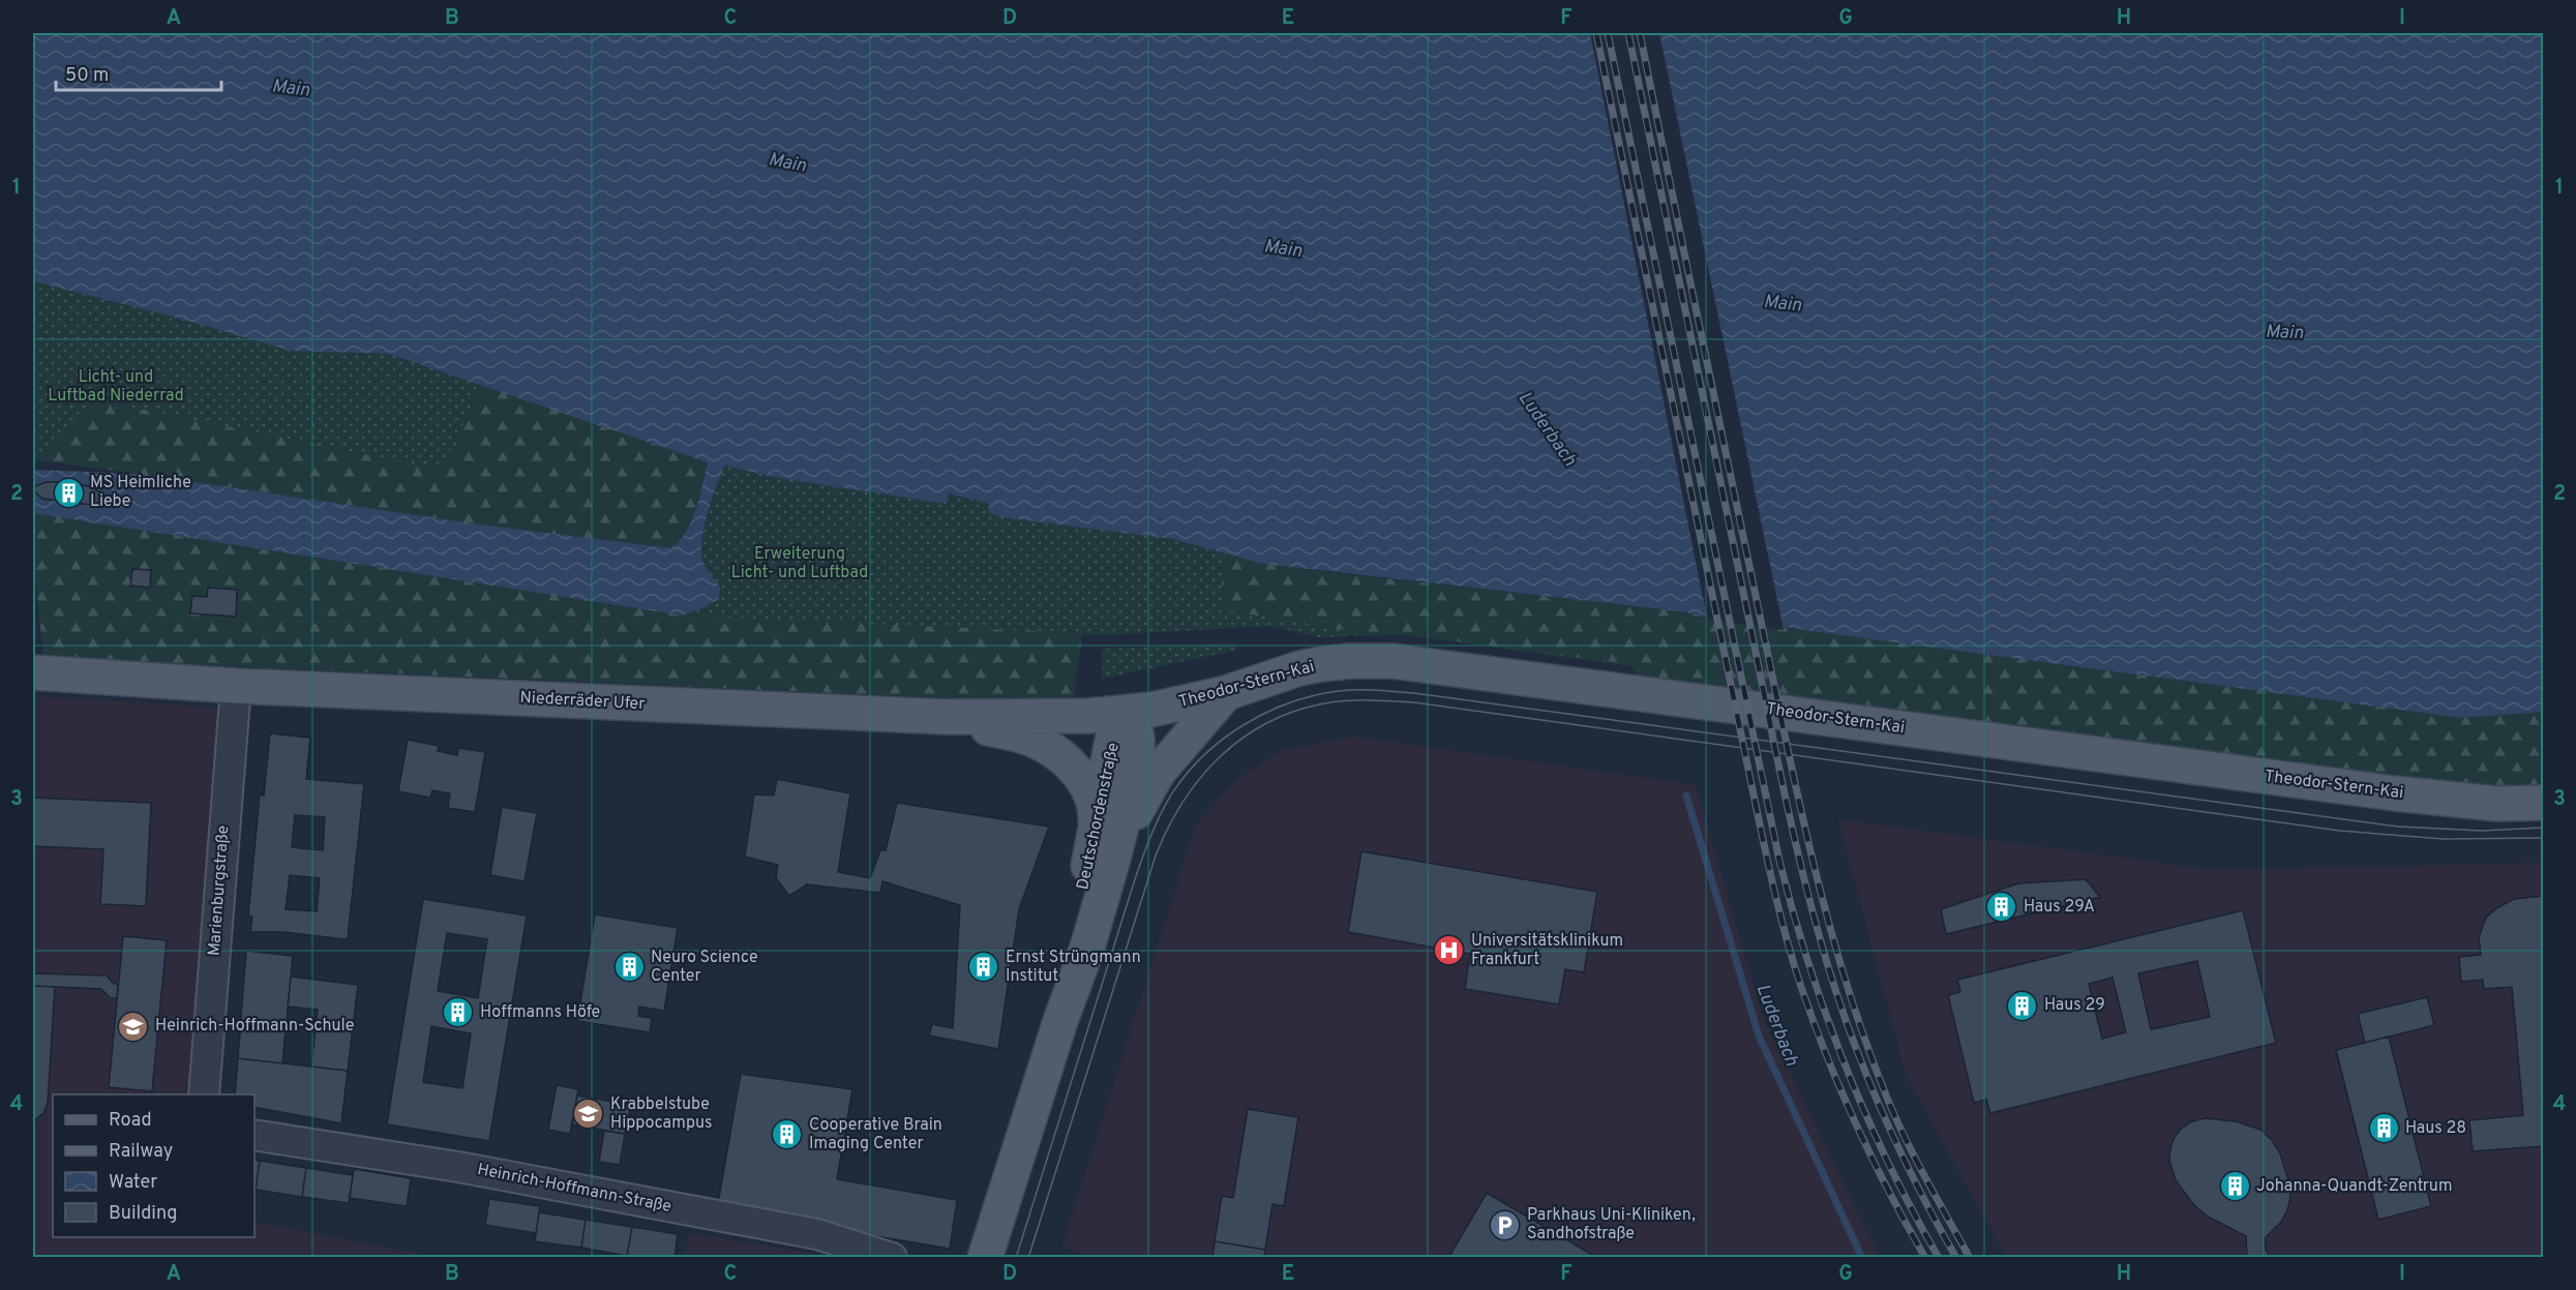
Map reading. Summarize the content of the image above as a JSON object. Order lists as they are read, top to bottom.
{
  "streets": {
    "main road": ["Theodor-Stern-Kai", "Niederräder Ufer", "Deutschordenstraße"],
    "street": ["Marienburgstraße", "Heinrich-Hoffmann-Straße"]
  },
  "crossings": [
    ["Theodor-Stern-Kai", "Niederräder Ufer"],
    ["Theodor-Stern-Kai", "Deutschordenstraße"],
    ["Niederräder Ufer", "Deutschordenstraße"],
    ["Niederräder Ufer", "Marienburgstraße"]
  ],
  "water": ["Main", "Luderbach"],
  "parks": ["Licht- und Luftbad Niederrad", "Erweiterung Licht- und Luftbad"],
  "places": {
    "building": [
      "MS Heimliche Liebe",
      "Haus 29A",
      "Neuro Science Center",
      "Ernst Strüngmann Institut",
      "Haus 29",
      "Hoffmanns Höfe",
      "Haus 28",
      "Cooperative Brain Imaging Center",
      "Johanna-Quandt-Zentrum"
    ],
    "hospital": ["Universitätsklinikum Frankfurt"],
    "school or university": ["Heinrich-Hoffmann-Schule", "Krabbelstube Hippocampus"],
    "parking": ["Parkhaus Uni-Kliniken, Sandhofstraße"]
  },
  "legend": [
    "Road",
    "Railway",
    "Water",
    "Building"
  ],
  "scale_bar": "50 m",
  "grid": {
    "columns": [
      "A",
      "B",
      "C",
      "D",
      "E",
      "F",
      "G",
      "H",
      "I"
    ],
    "rows": [
      "1",
      "2",
      "3",
      "4"
    ]
  }
}
